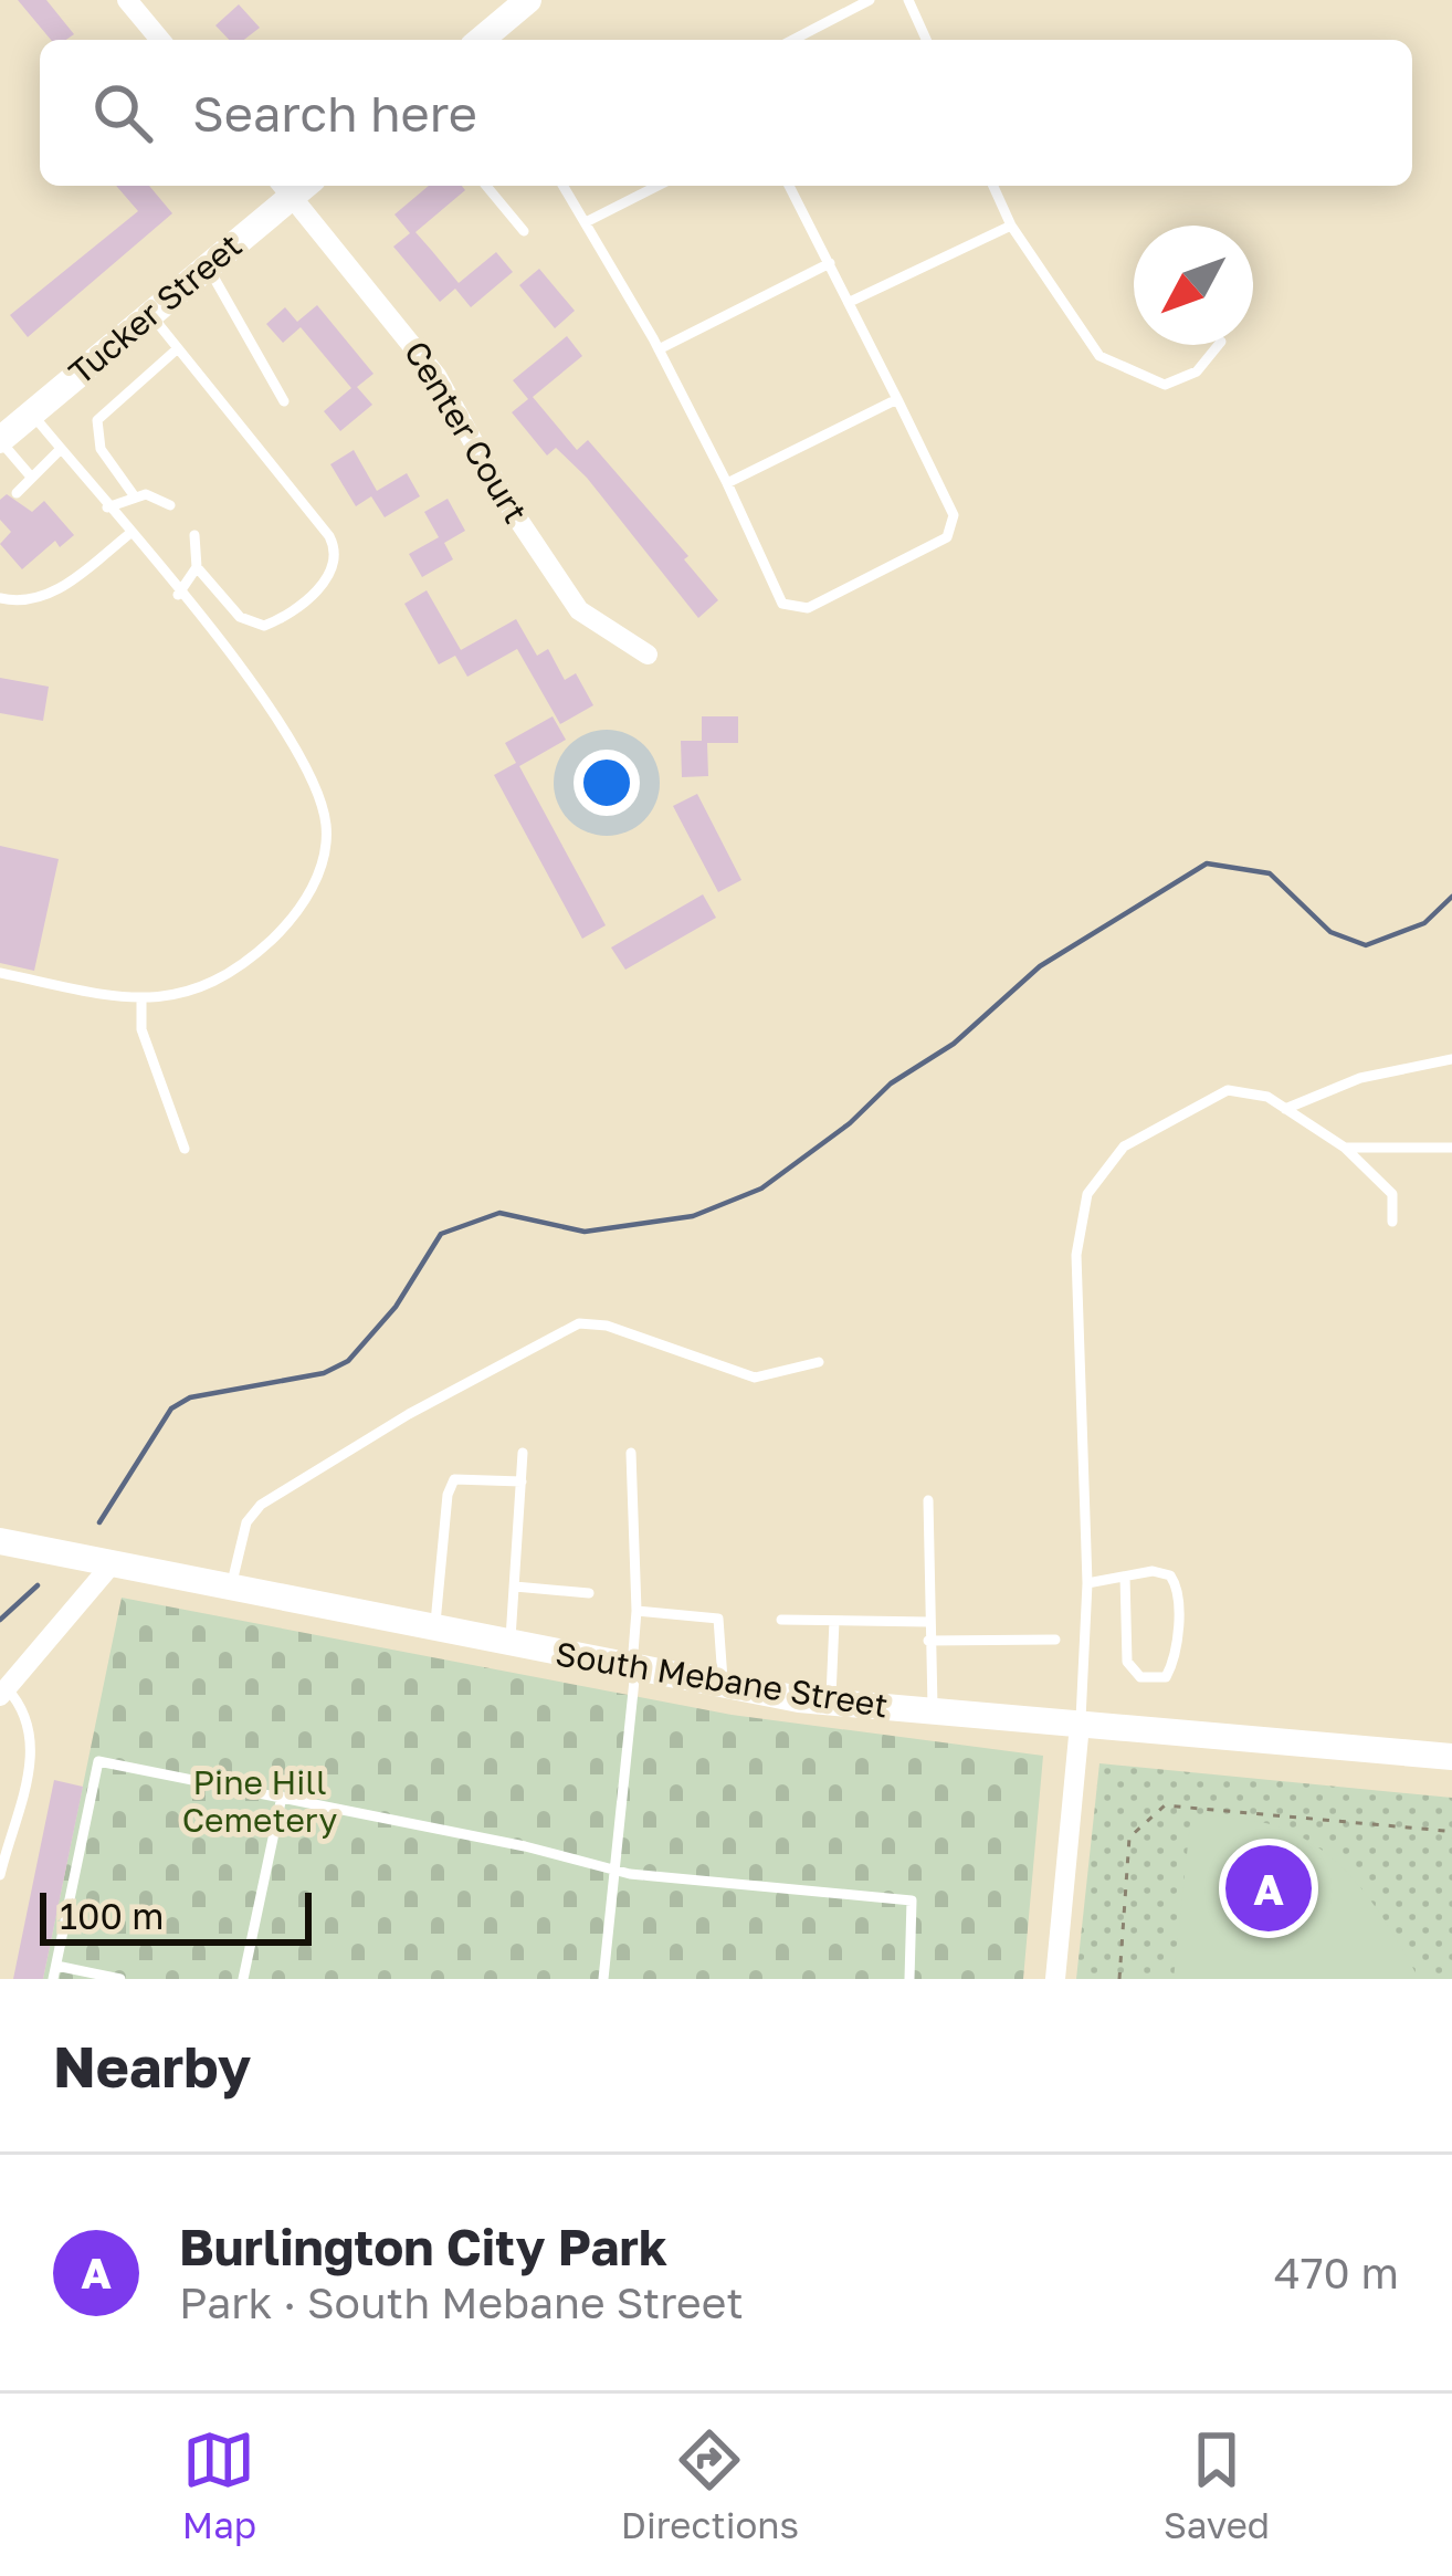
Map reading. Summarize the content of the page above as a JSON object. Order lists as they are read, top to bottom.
{
  "streets": {
    "street": ["Tucker Street", "Center Court", "South Mebane Street"]
  },
  "parks": ["Pine Hill Cemetery"],
  "scale_bar": "100 m",
  "north": "bottom left",
  "page": {
    "search": "Search here",
    "pins": "A",
    "scale": "100 m",
    "heading": "Nearby",
    "list": [
      {
        "mark": "A",
        "name": "Burlington City Park",
        "note": "Park · South Mebane Street",
        "value": "470 m"
      }
    ],
    "nav": ["Map", "Directions", "Saved"]
  }
}
